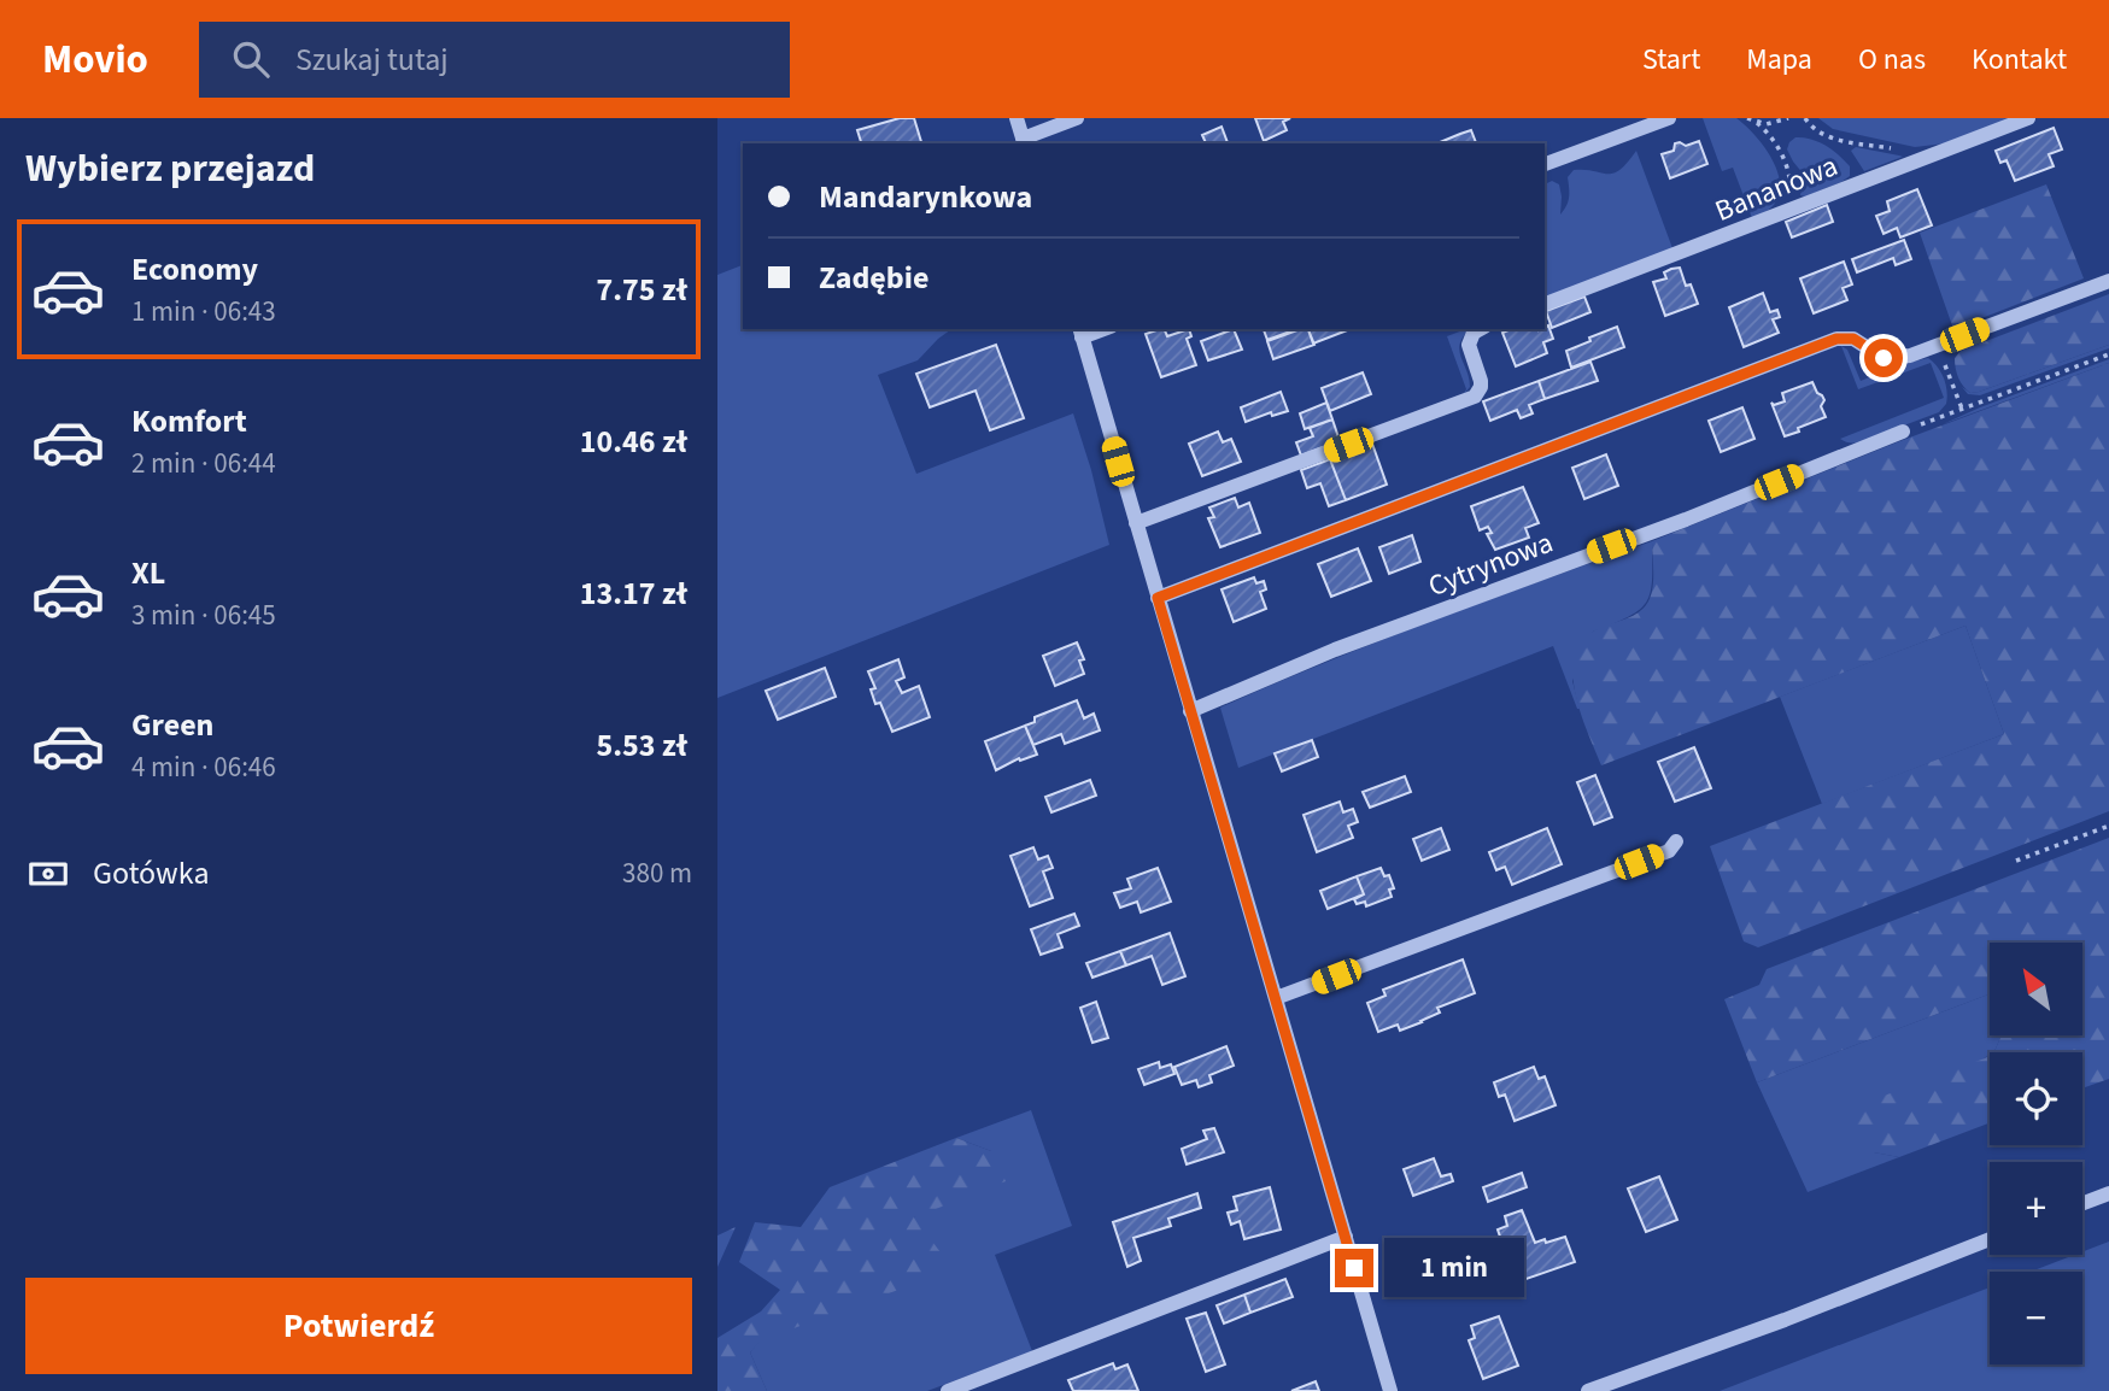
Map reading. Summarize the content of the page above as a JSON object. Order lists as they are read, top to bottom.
{
  "streets": {
    "street": ["Bananowa", "Cytrynowa"]
  },
  "north": "top left",
  "page": {
    "header": "Movio",
    "search": "Szukaj tutaj",
    "nav": [
      "Start",
      "Mapa",
      "O nas",
      "Kontakt"
    ],
    "heading": "Wybierz przejazd",
    "banner": ["Mandarynkowa", "Zadębie"],
    "list": [
      {
        "name": "Economy",
        "note": "1 min · 06:43",
        "value": "7.75 zł"
      },
      {
        "name": "Komfort",
        "note": "2 min · 06:44",
        "value": "10.46 zł"
      },
      {
        "name": "XL",
        "note": "3 min · 06:45",
        "value": "13.17 zł"
      },
      {
        "name": "Green",
        "note": "4 min · 06:46",
        "value": "5.53 zł"
      }
    ],
    "pay": ["Gotówka", "380 m"],
    "map_buttons": ["+", "−"],
    "bubble": "1 min",
    "buttons": "Potwierdź"
  }
}
